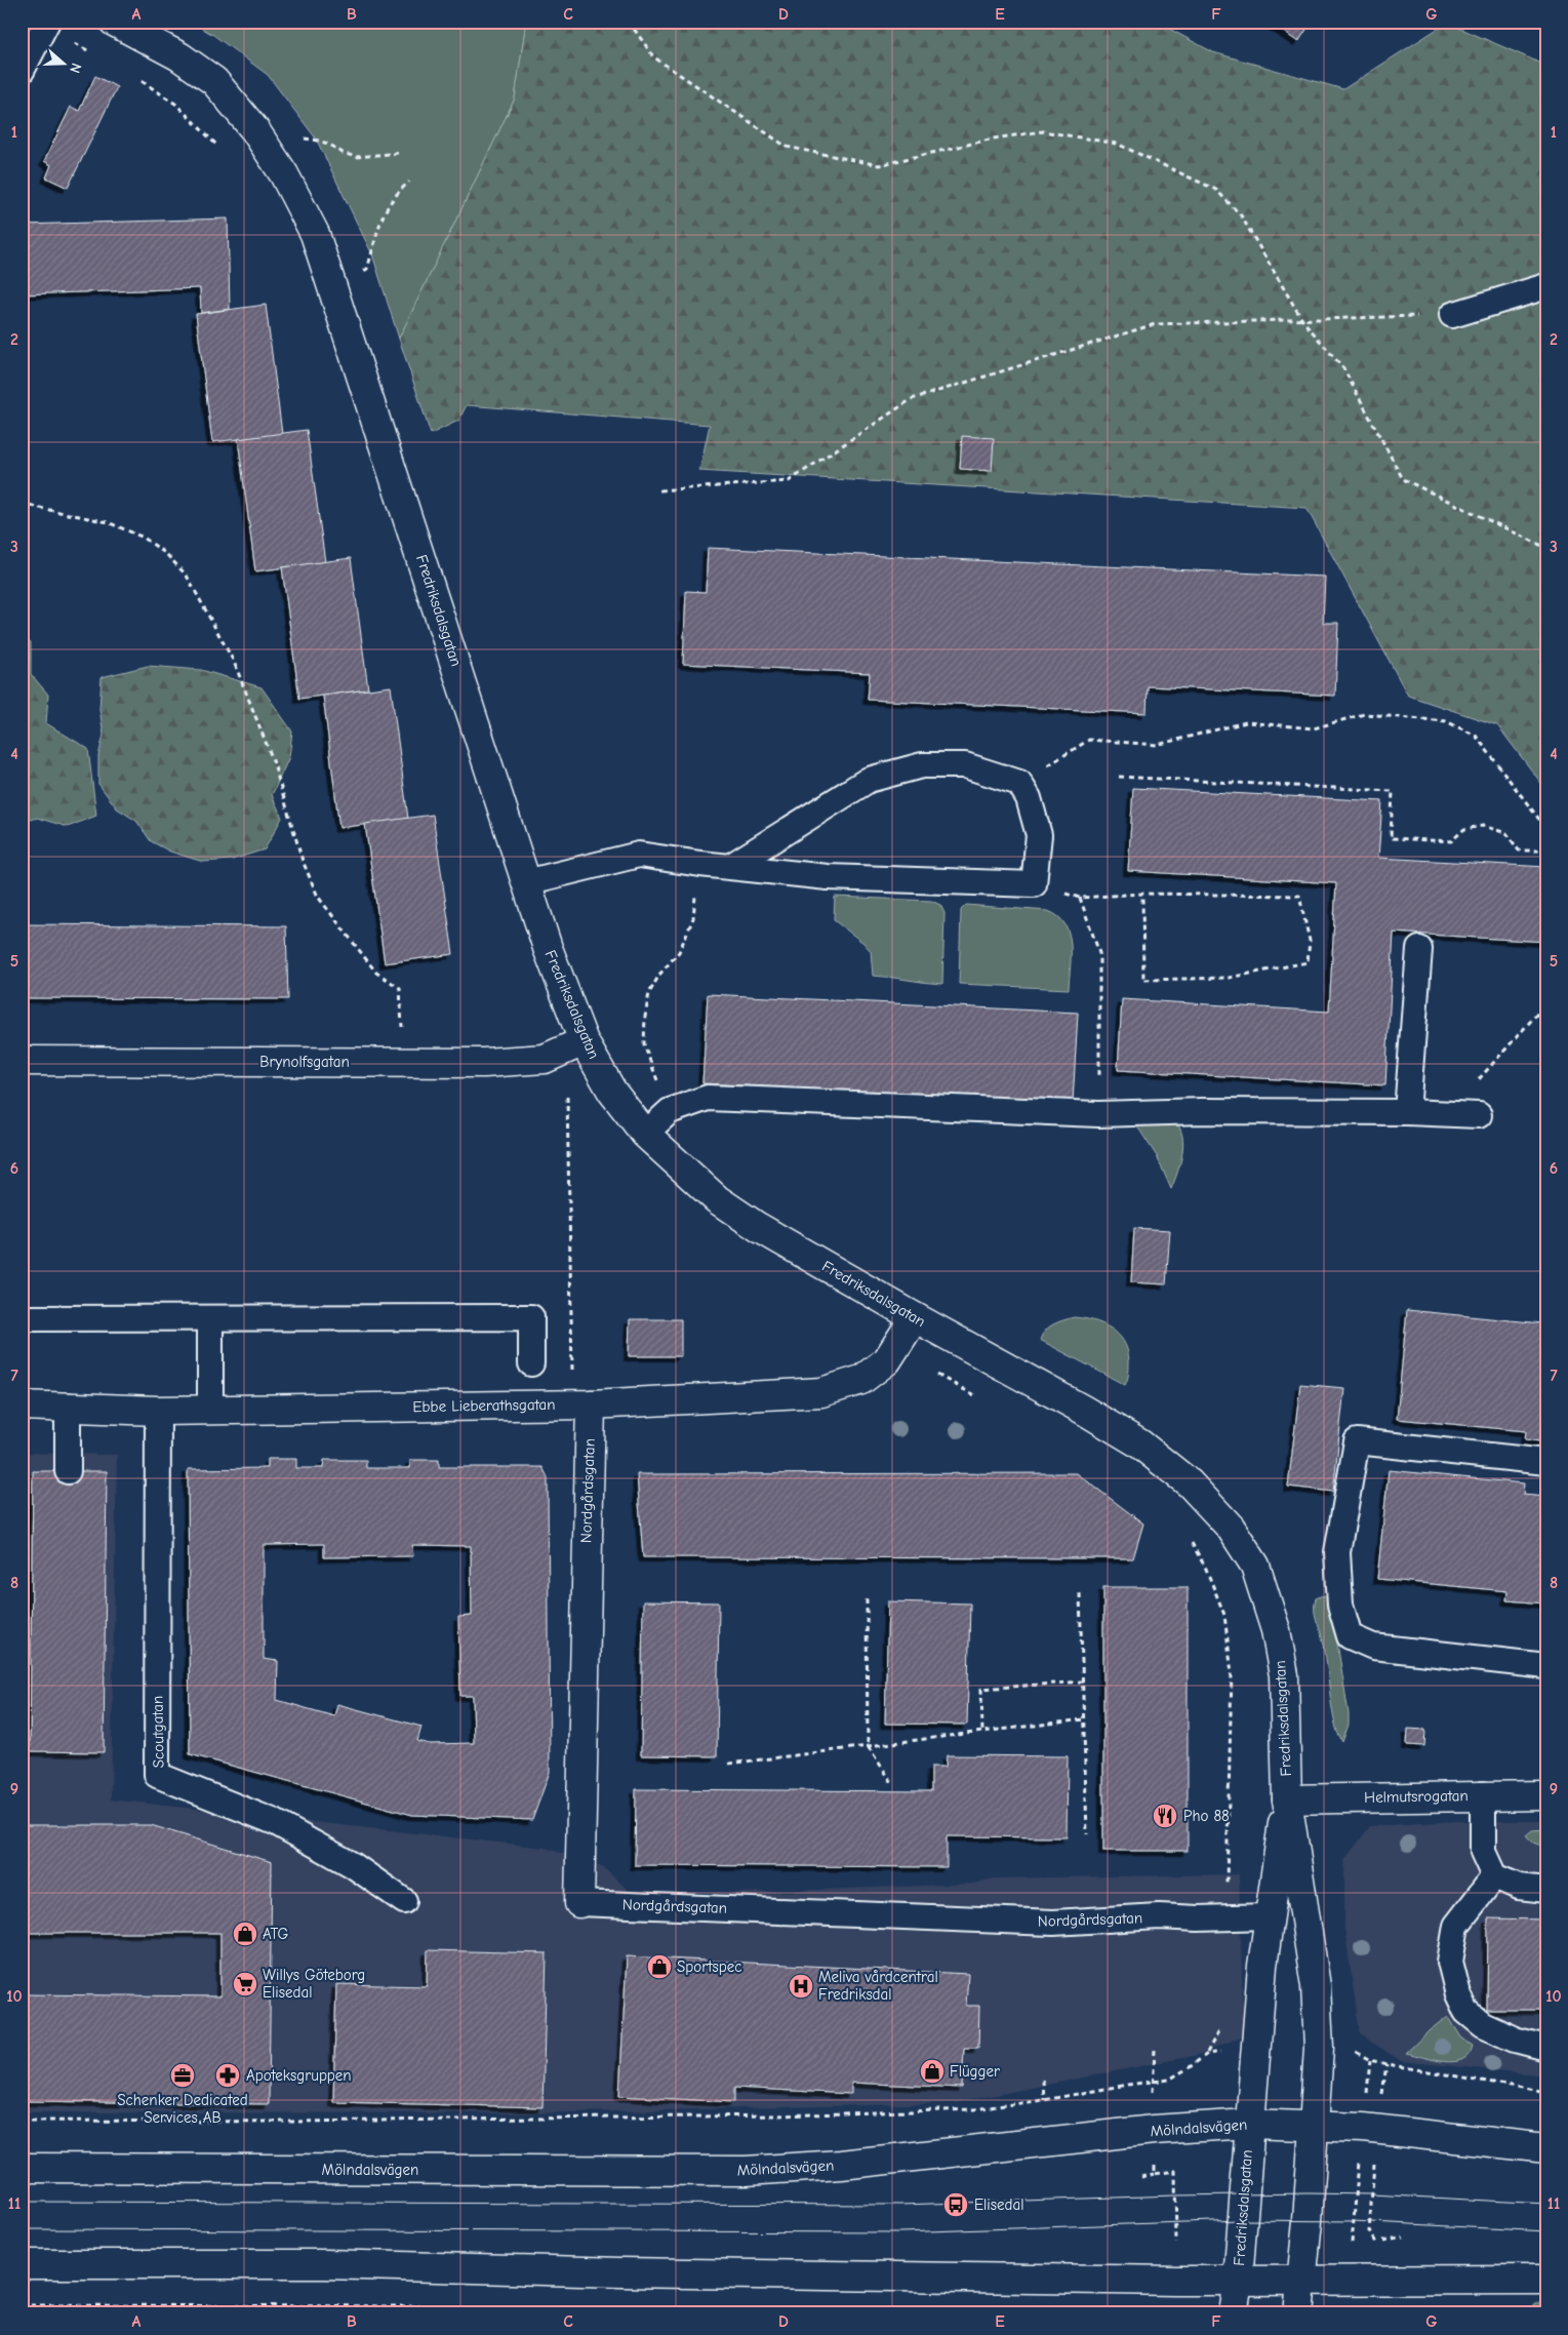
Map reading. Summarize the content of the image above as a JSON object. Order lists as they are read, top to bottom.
{
  "streets": {
    "street": [
      "Fredriksdalsgatan",
      "Brynolfsgatan",
      "Ebbe Lieberathsgatan",
      "Nordgårdsgatan",
      "Helmutsrogatan",
      "Mölndalsvägen"
    ],
    "lane": ["Scoutgatan"]
  },
  "crossings": [
    ["Fredriksdalsgatan", "Brynolfsgatan"],
    ["Fredriksdalsgatan", "Ebbe Lieberathsgatan"],
    ["Fredriksdalsgatan", "Nordgårdsgatan"],
    ["Fredriksdalsgatan", "Helmutsrogatan"],
    ["Fredriksdalsgatan", "Mölndalsvägen"],
    ["Ebbe Lieberathsgatan", "Nordgårdsgatan"],
    ["Ebbe Lieberathsgatan", "Scoutgatan"]
  ],
  "places": {
    "restaurant": ["Pho 88"],
    "shop": ["ATG", "Sportspec", "Flügger"],
    "supermarket": ["Willys Göteborg Elisedal"],
    "hospital": ["Meliva vårdcentral Fredriksdal"],
    "office": ["Schenker Dedicated Services AB"],
    "pharmacy": ["Apoteksgruppen"],
    "bus stop": ["Elisedal"]
  },
  "north": "right",
  "grid": {
    "columns": [
      "A",
      "B",
      "C",
      "D",
      "E",
      "F",
      "G"
    ],
    "rows": [
      "1",
      "2",
      "3",
      "4",
      "5",
      "6",
      "7",
      "8",
      "9",
      "10",
      "11"
    ]
  }
}
